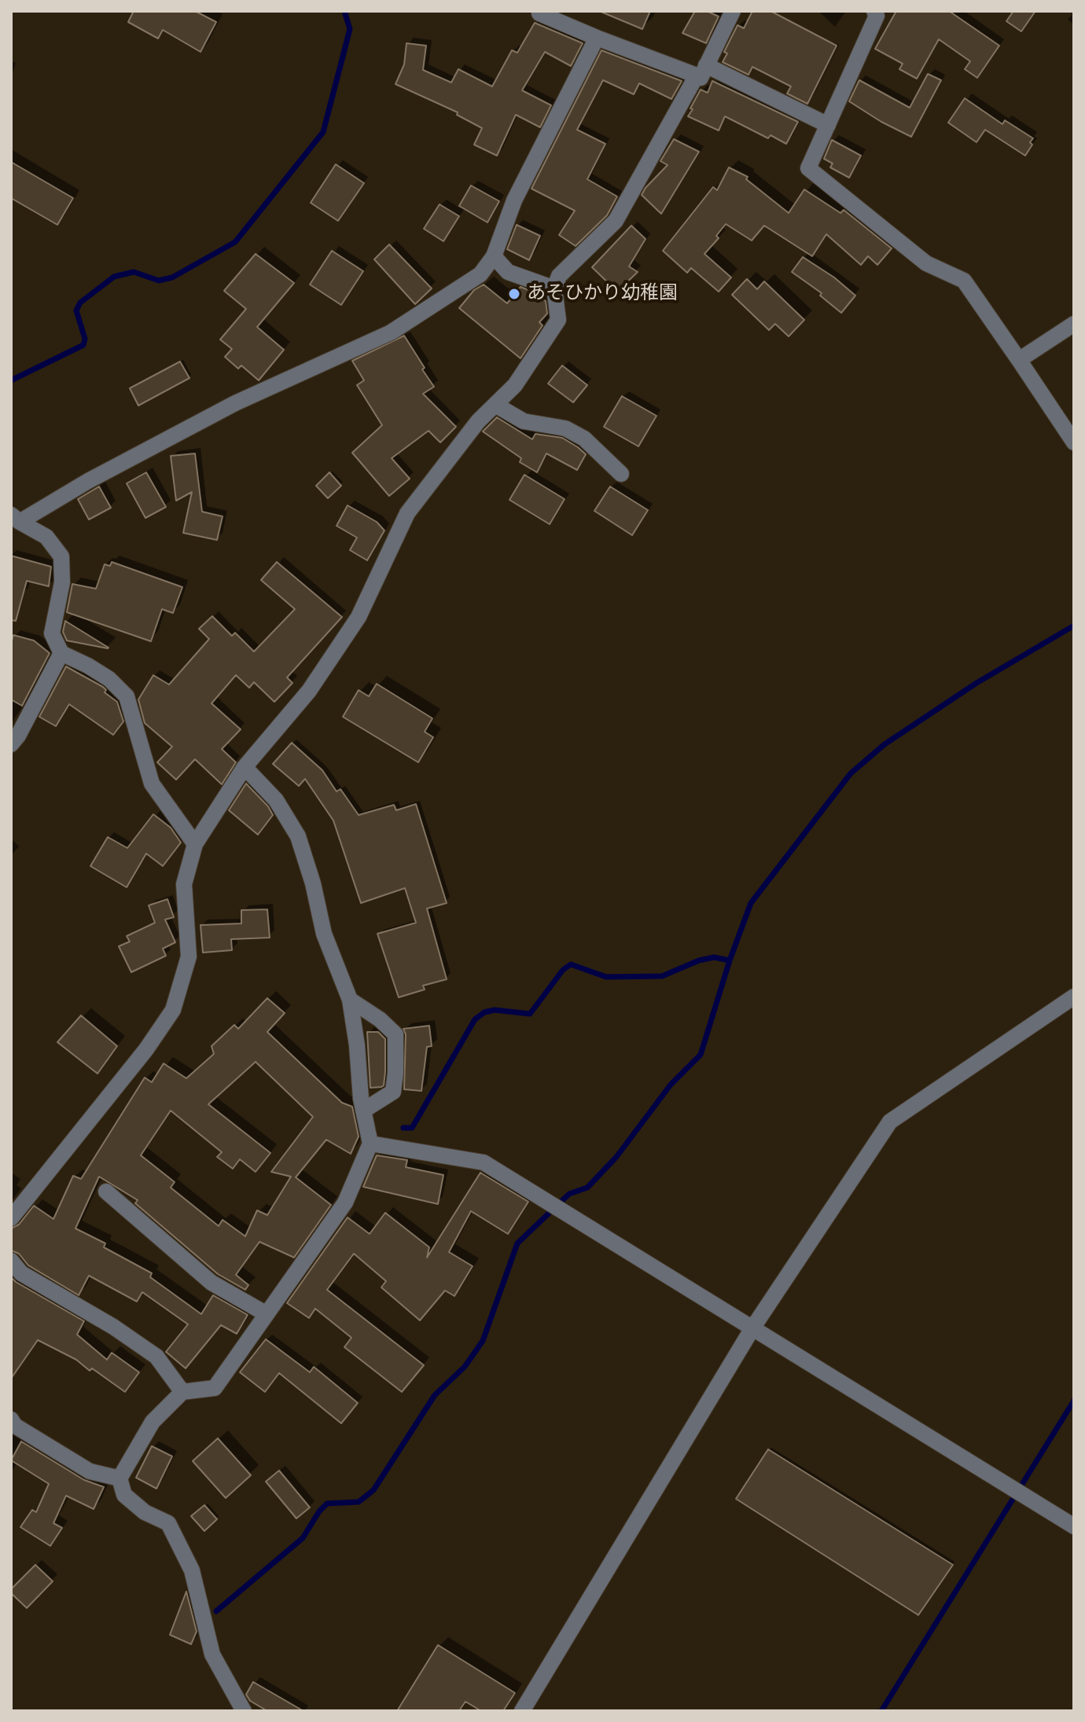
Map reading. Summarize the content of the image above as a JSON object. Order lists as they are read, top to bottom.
{
  "places": ["あそひかり幼稚園"]
}
